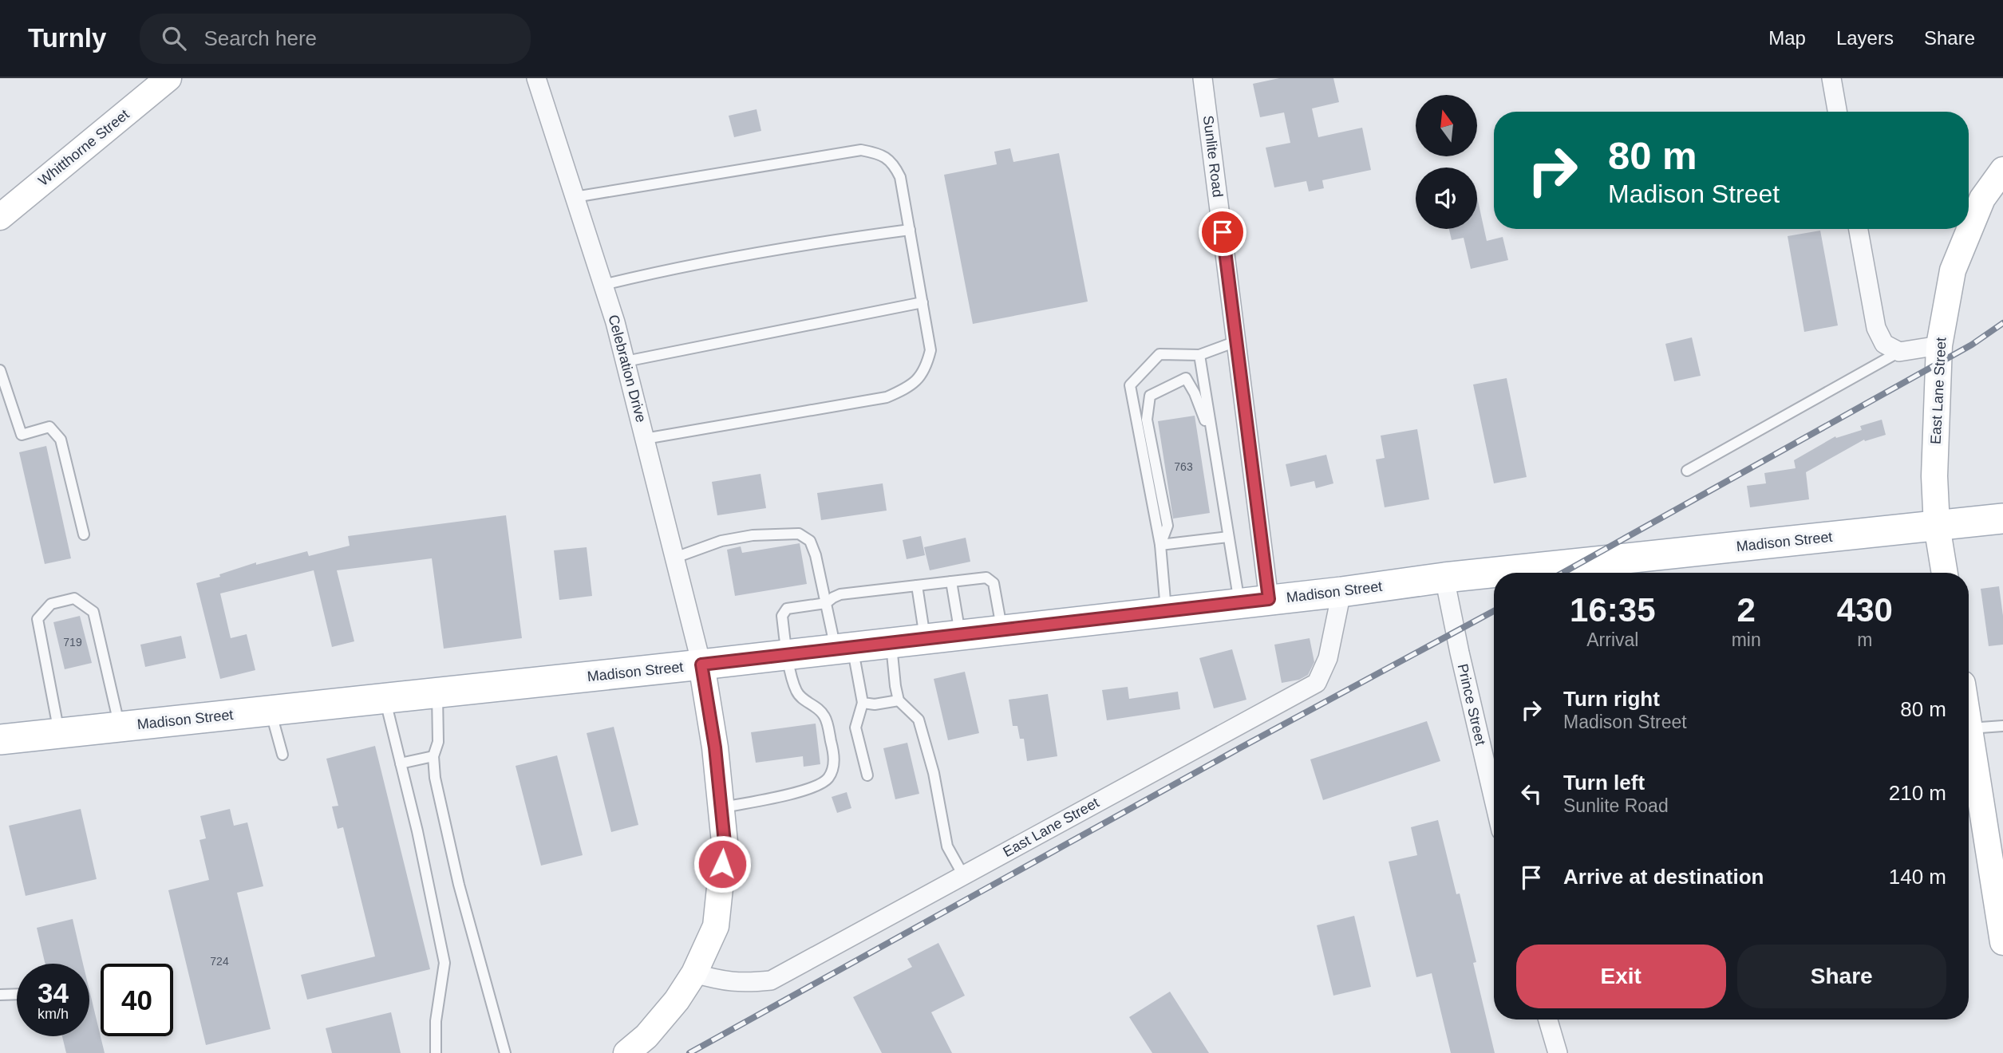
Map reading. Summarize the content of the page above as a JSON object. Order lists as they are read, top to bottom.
{
  "streets": {
    "main road": ["Madison Street"],
    "street": [
      "Whitthorne Street",
      "Sunlite Road",
      "Celebration Drive",
      "East Lane Street",
      "Prince Street"
    ]
  },
  "crossings": [
    ["Sunlite Road", "Madison Street"],
    ["Celebration Drive", "Madison Street"],
    ["East Lane Street", "Madison Street"],
    ["Madison Street", "Prince Street"]
  ],
  "house_numbers": ["763", "719", "724"],
  "north": "top",
  "page": {
    "header": "Turnly",
    "search": "Search here",
    "nav": ["Map", "Layers", "Share"],
    "turn": ["80 m", "Madison Street"],
    "eta": [
      "16:35",
      "Arrival",
      "2",
      "min",
      "430",
      "m"
    ],
    "list": [
      {
        "name": "Turn right",
        "note": "Madison Street",
        "value": "80 m"
      },
      {
        "name": "Turn left",
        "note": "Sunlite Road",
        "value": "210 m"
      },
      {
        "name": "Arrive at destination",
        "value": "140 m"
      }
    ],
    "buttons": ["Exit", "Share"],
    "speed": "34 km/h",
    "limit": "40"
  }
}
